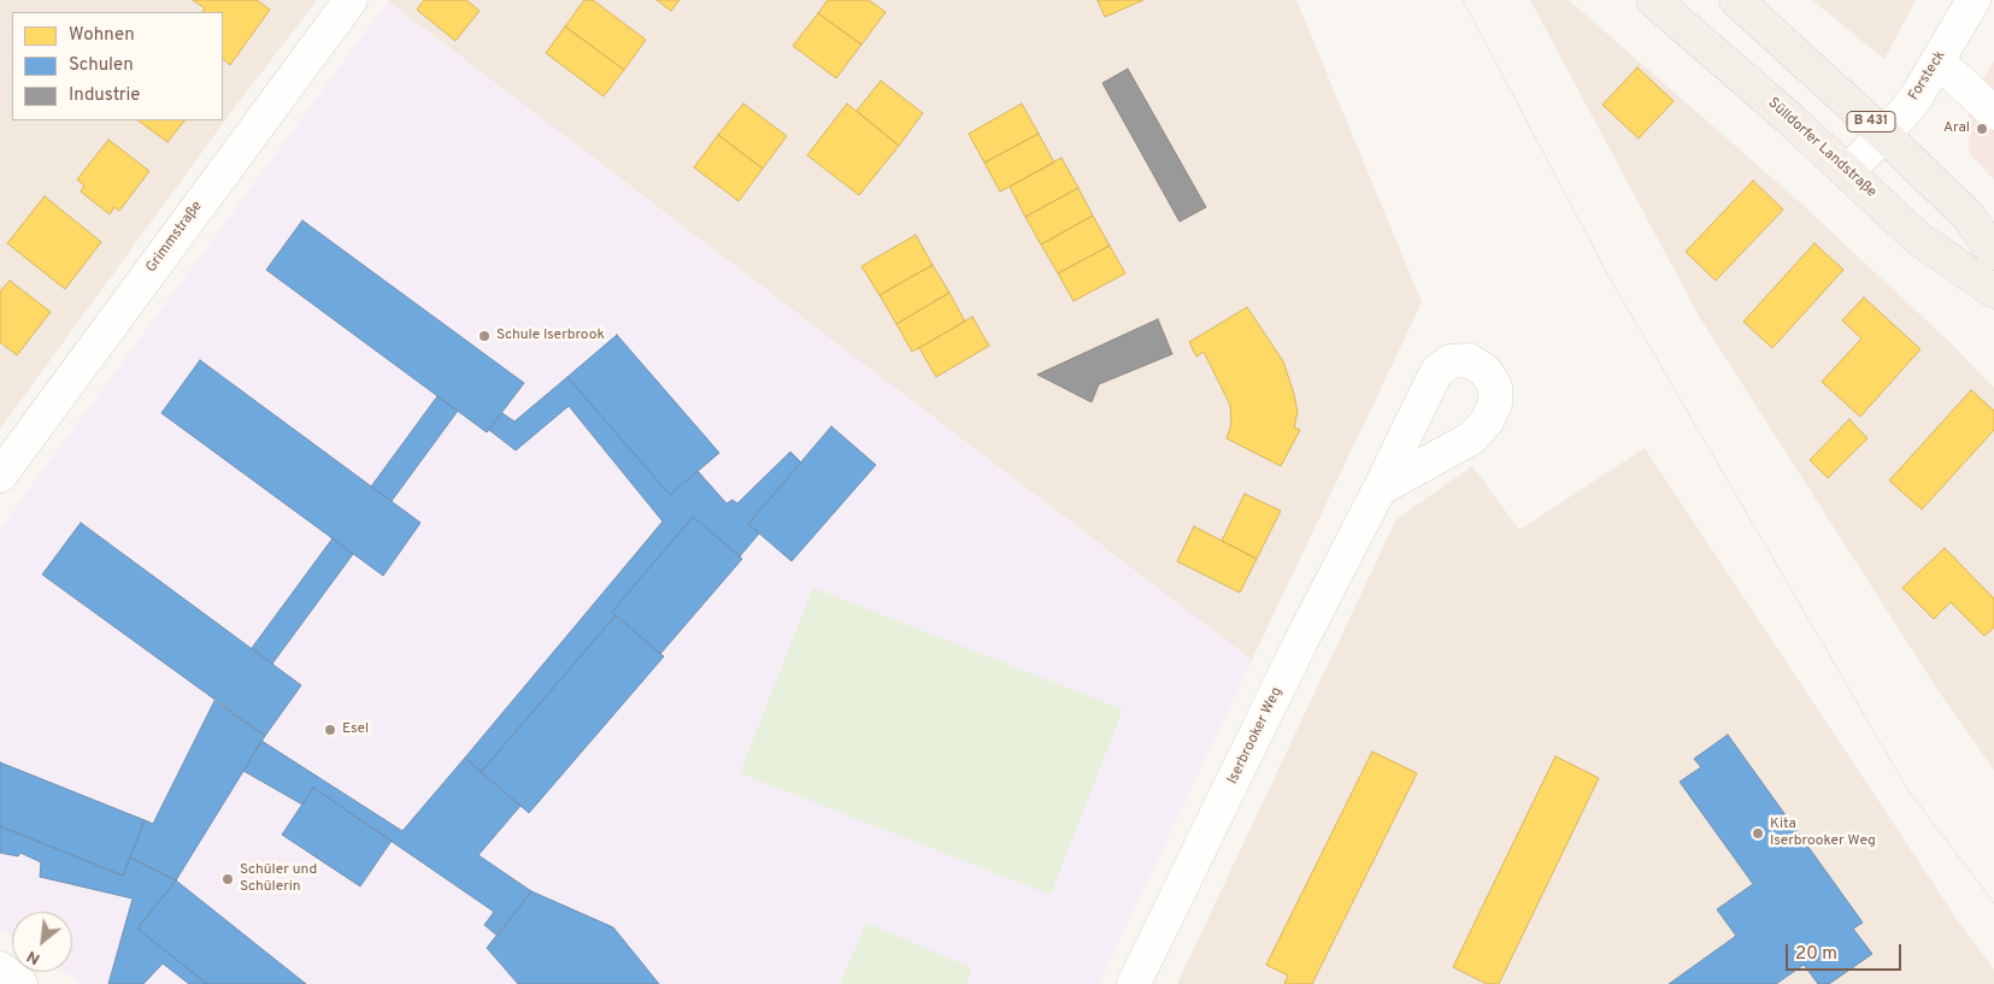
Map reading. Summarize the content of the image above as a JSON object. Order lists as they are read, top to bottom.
{
  "streets": {
    "main road": ["B 431", "Sülldorfer Landstraße"],
    "street": ["Forsteck", "Grimmstraße", "Iserbrooker Weg"]
  },
  "crossings": [
    ["Forsteck", "B 431"],
    ["Forsteck", "Sülldorfer Landstraße"]
  ],
  "places": [
    "Aral",
    "Schule Iserbrook",
    "Esel",
    "Kita Iserbrooker Weg",
    "Schüler und Schülerin"
  ],
  "legend": ["Wohnen", "Schulen", "Industrie"],
  "scale_bar": "20 m",
  "north": "bottom left"
}
